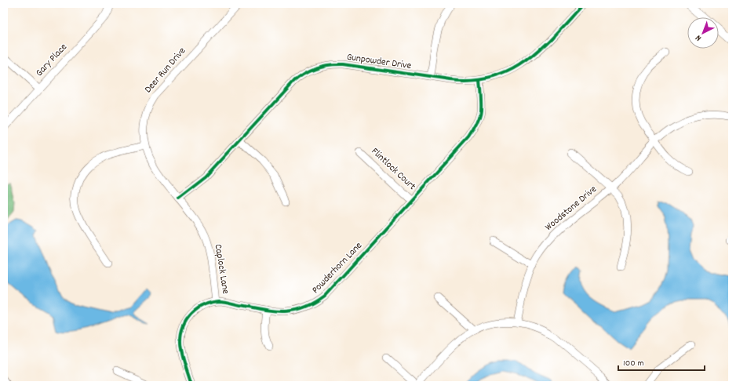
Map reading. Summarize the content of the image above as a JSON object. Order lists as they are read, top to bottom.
{
  "streets": {
    "street": [
      "Gary Place",
      "Gunpowder Drive",
      "Deer Run Drive",
      "Flintlock Court",
      "Woodstone Drive",
      "Powderhorn Lane",
      "Caplock Lane"
    ]
  },
  "crossings": [
    ["Gunpowder Drive", "Powderhorn Lane"],
    ["Gunpowder Drive", "Caplock Lane"],
    ["Deer Run Drive", "Caplock Lane"],
    ["Flintlock Court", "Powderhorn Lane"],
    ["Powderhorn Lane", "Caplock Lane"]
  ],
  "scale_bar": "100 m",
  "north": "bottom left"
}
